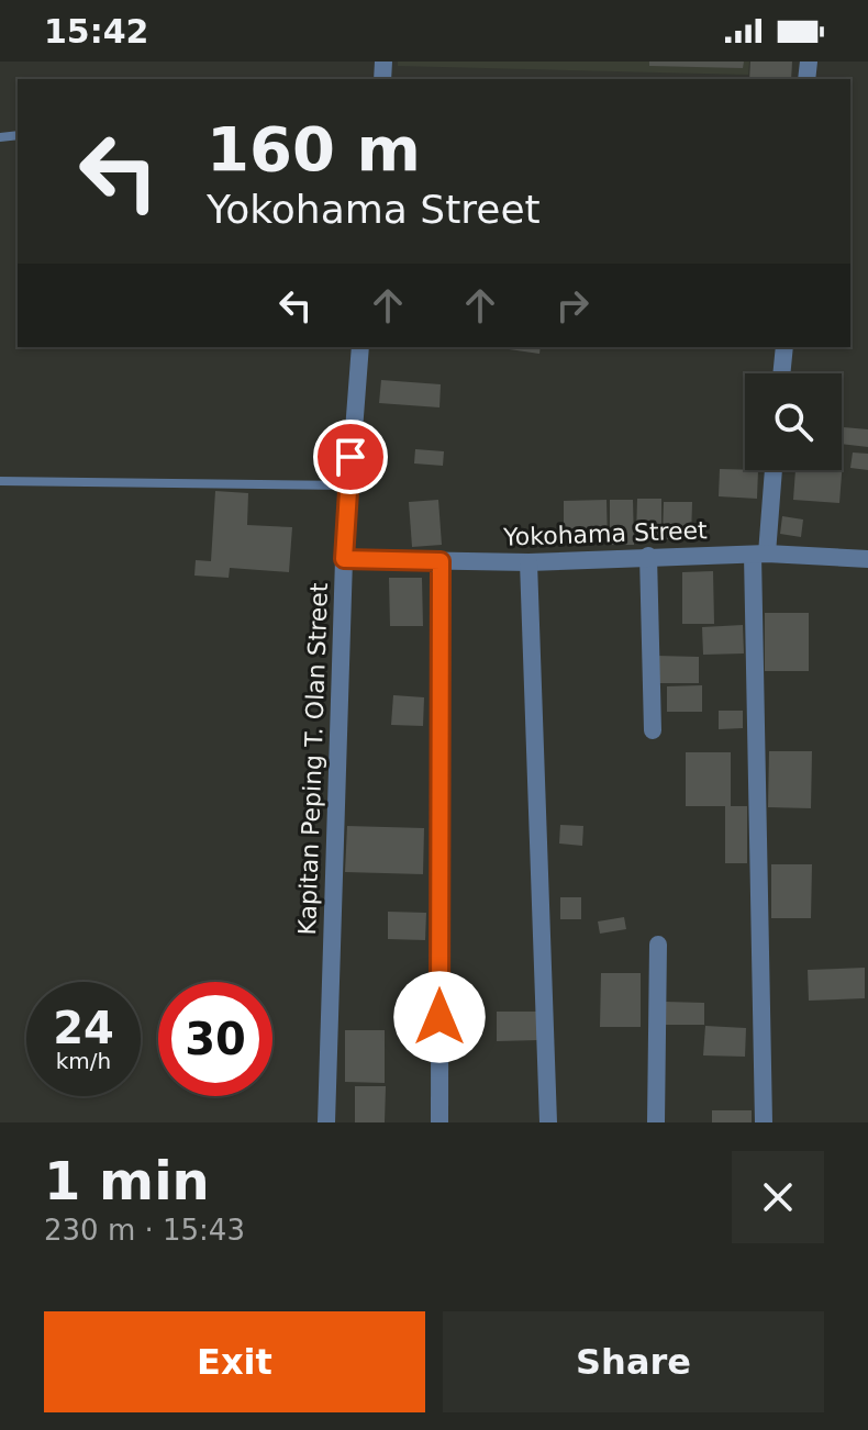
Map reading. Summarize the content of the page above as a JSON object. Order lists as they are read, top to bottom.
{
  "streets": {
    "street": ["Yokohama Street", "Kapitan Peping T. Olan Street"]
  },
  "crossings": [
    ["Yokohama Street", "Kapitan Peping T. Olan Street"]
  ],
  "page": {
    "status": "15:42",
    "turn": ["160 m", "Yokohama Street"],
    "speed": "24 km/h",
    "limit": "30",
    "heading": ["1 min", "230 m · 15:43"],
    "buttons": ["Exit", "Share"]
  }
}
